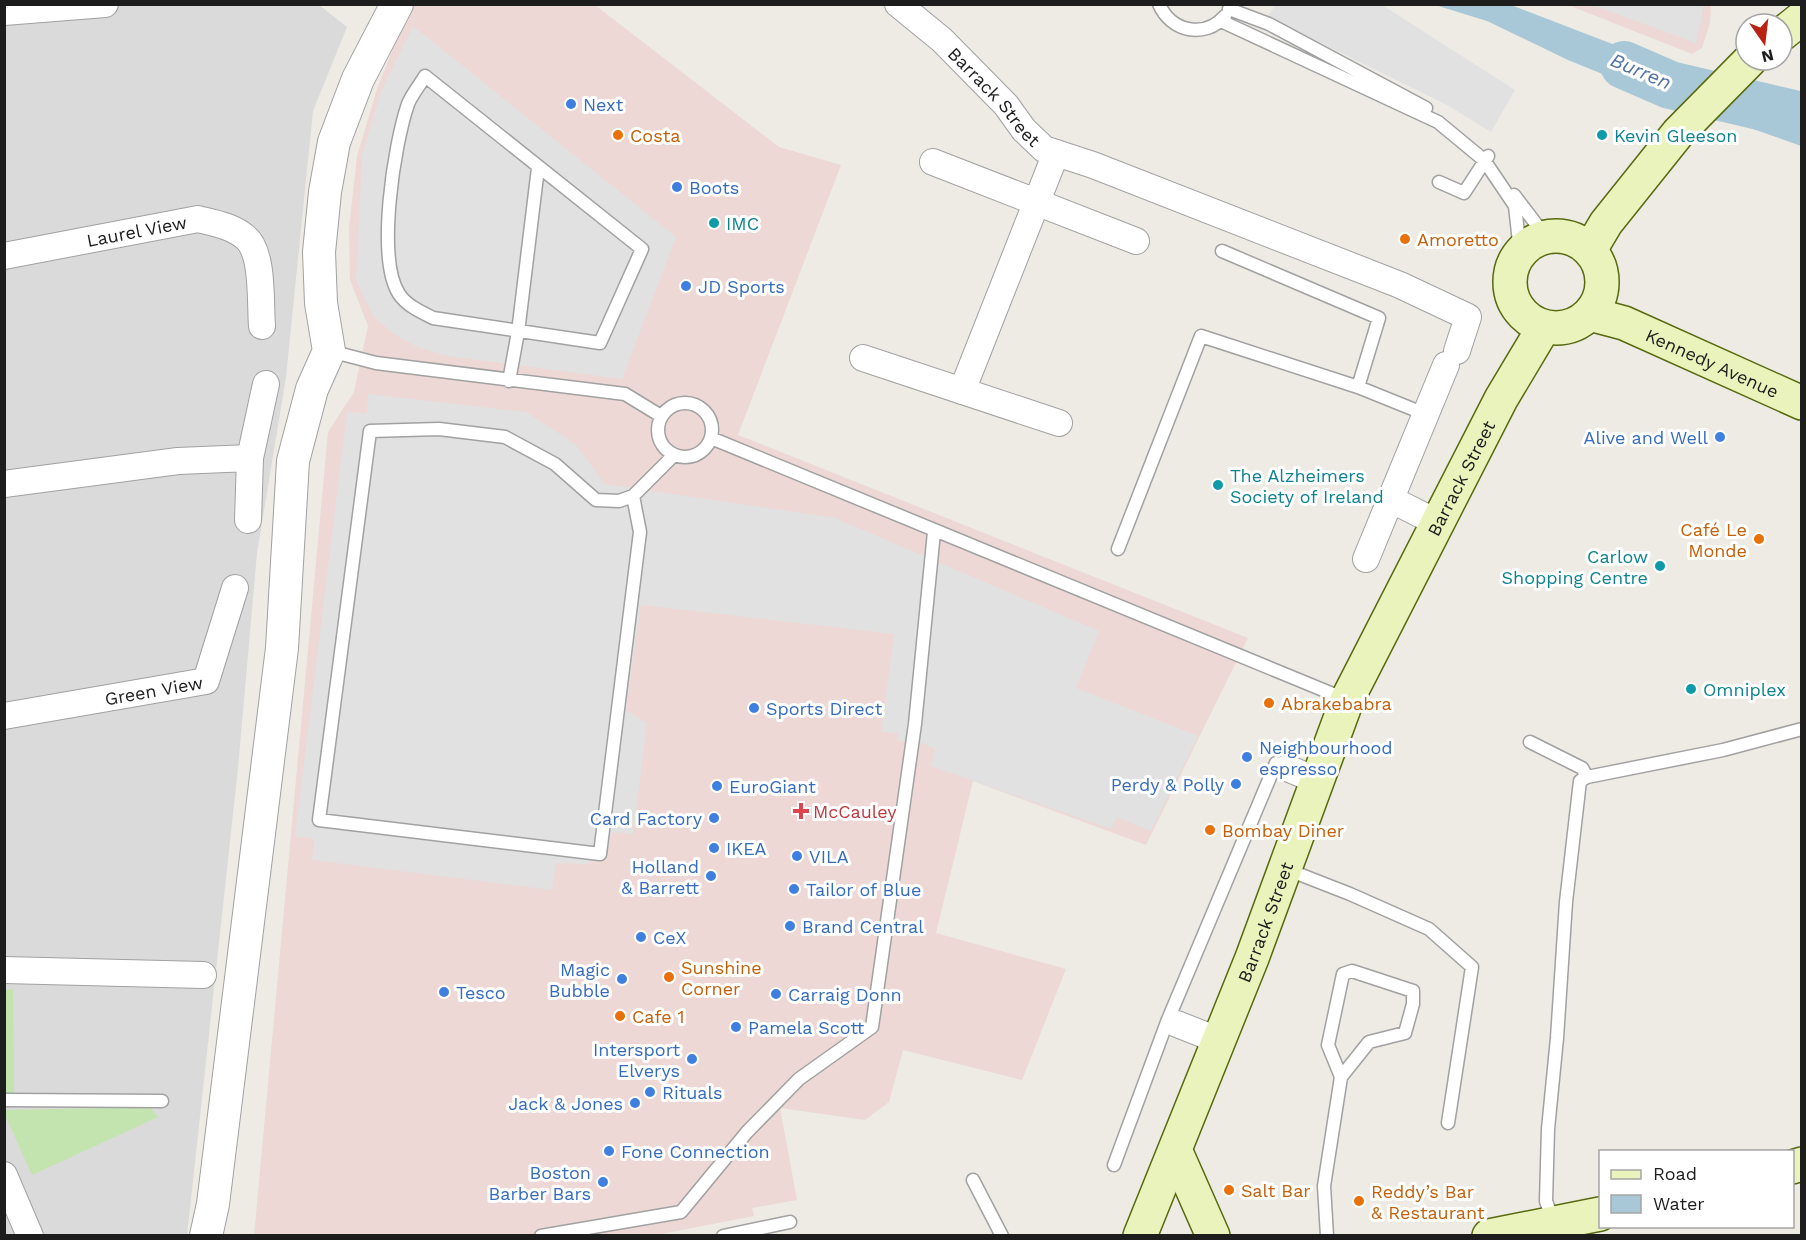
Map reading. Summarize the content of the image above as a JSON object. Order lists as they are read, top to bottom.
{
  "streets": {
    "main road": ["Barrack Street", "Kennedy Avenue"],
    "street": ["Laurel View", "Green View"]
  },
  "crossings": [
    ["Barrack Street", "Kennedy Avenue"]
  ],
  "water": ["Burren"],
  "places": {
    "other": [
      "Next",
      "Costa",
      "Kevin Gleeson",
      "Boots",
      "IMC",
      "Amoretto",
      "JD Sports",
      "Alive and Well",
      "The Alzheimers Society of Ireland",
      "Café Le Monde",
      "Carlow Shopping Centre",
      "Omniplex",
      "Abrakebabra",
      "Sports Direct",
      "Neighbourhood espresso",
      "Perdy & Polly",
      "EuroGiant",
      "Card Factory",
      "Bombay Diner",
      "IKEA",
      "VILA",
      "Holland & Barrett",
      "Tailor of Blue",
      "Brand Central",
      "CeX",
      "Sunshine Corner",
      "Magic Bubble",
      "Tesco",
      "Carraig Donn",
      "Cafe 1",
      "Pamela Scott",
      "Intersport Elverys",
      "Rituals",
      "Jack & Jones",
      "Fone Connection",
      "Boston Barber Bars",
      "Salt Bar",
      "Reddy’s Bar & Restaurant"
    ],
    "health": ["McCauley"]
  },
  "legend": ["Road", "Water"],
  "north": "bottom"
}
